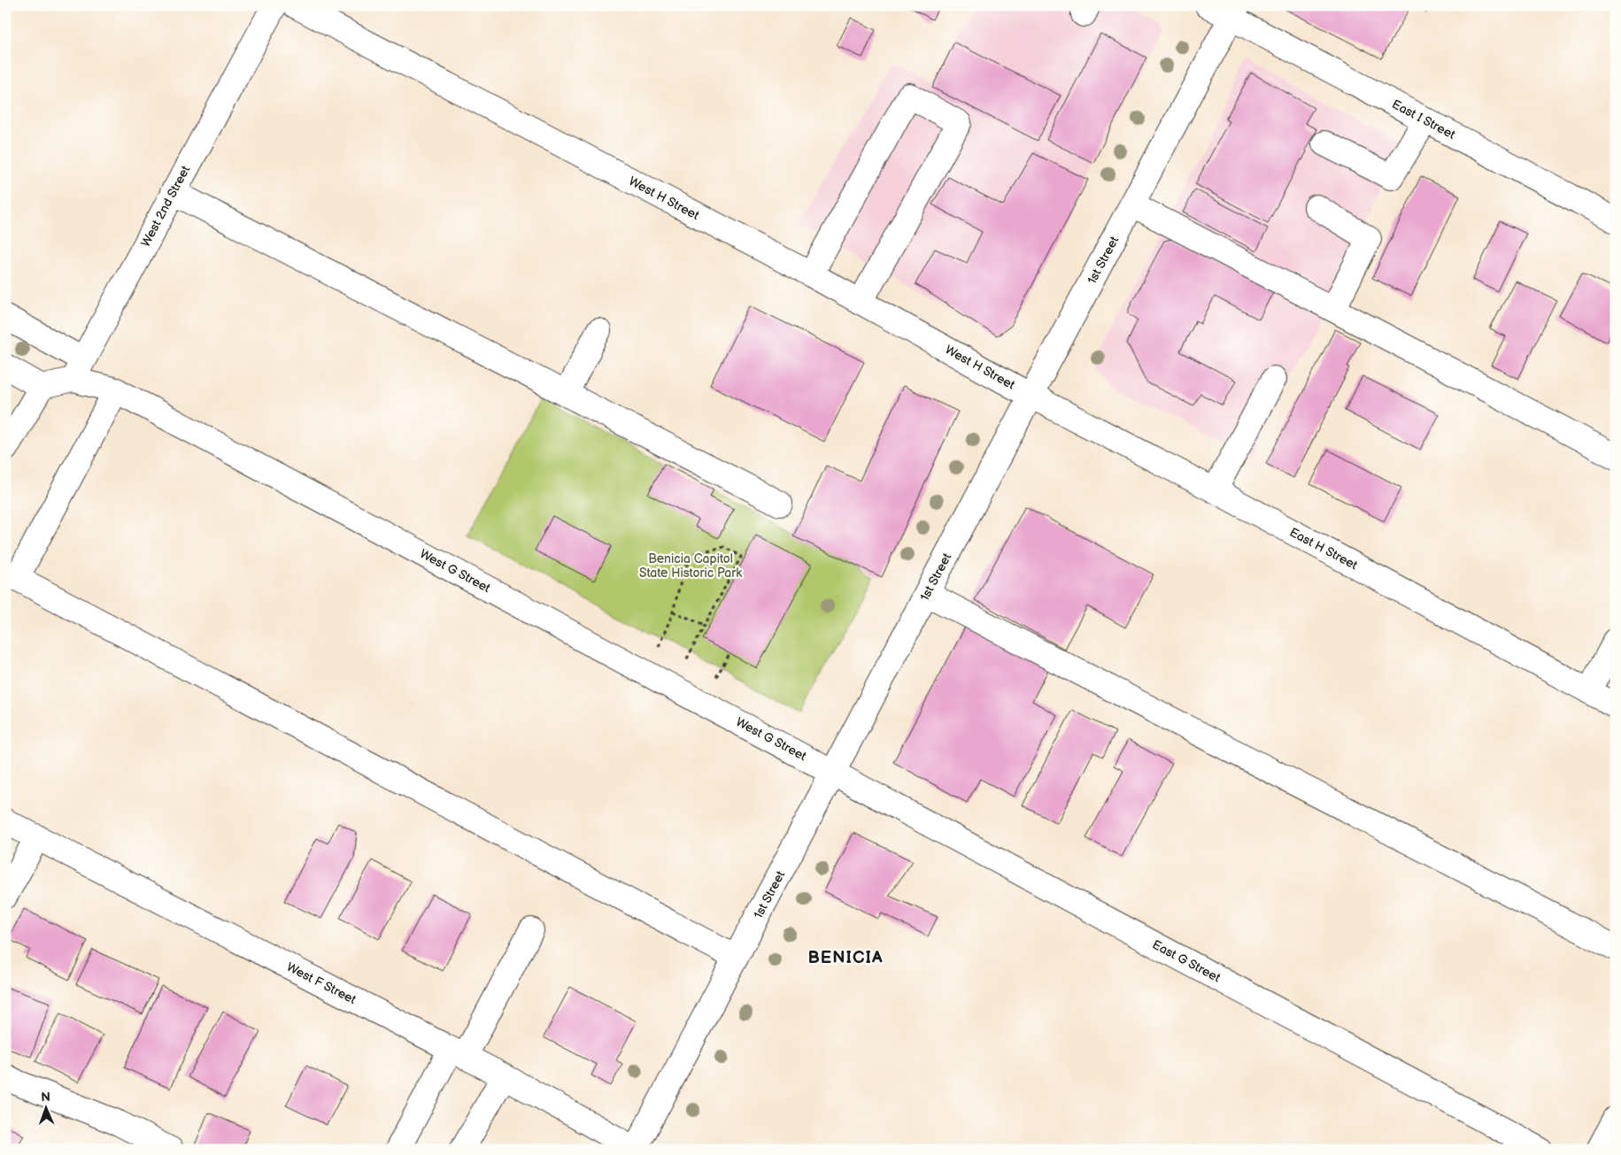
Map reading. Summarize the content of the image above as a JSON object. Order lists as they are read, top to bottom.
{
  "streets": {
    "street": [
      "East I Street",
      "West H Street",
      "West 2nd Street",
      "1st Street",
      "East H Street",
      "West G Street",
      "East G Street",
      "West F Street"
    ]
  },
  "crossings": [
    ["East I Street", "1st Street"],
    ["West H Street", "1st Street"],
    ["West H Street", "East H Street"],
    ["West 2nd Street", "West G Street"],
    ["1st Street", "East H Street"],
    ["1st Street", "West G Street"],
    ["1st Street", "East G Street"],
    ["1st Street", "West F Street"],
    ["West G Street", "East G Street"]
  ],
  "districts": ["BENICIA"],
  "parks": ["Benicia Capitol State Historic Park"],
  "north": "top"
}
